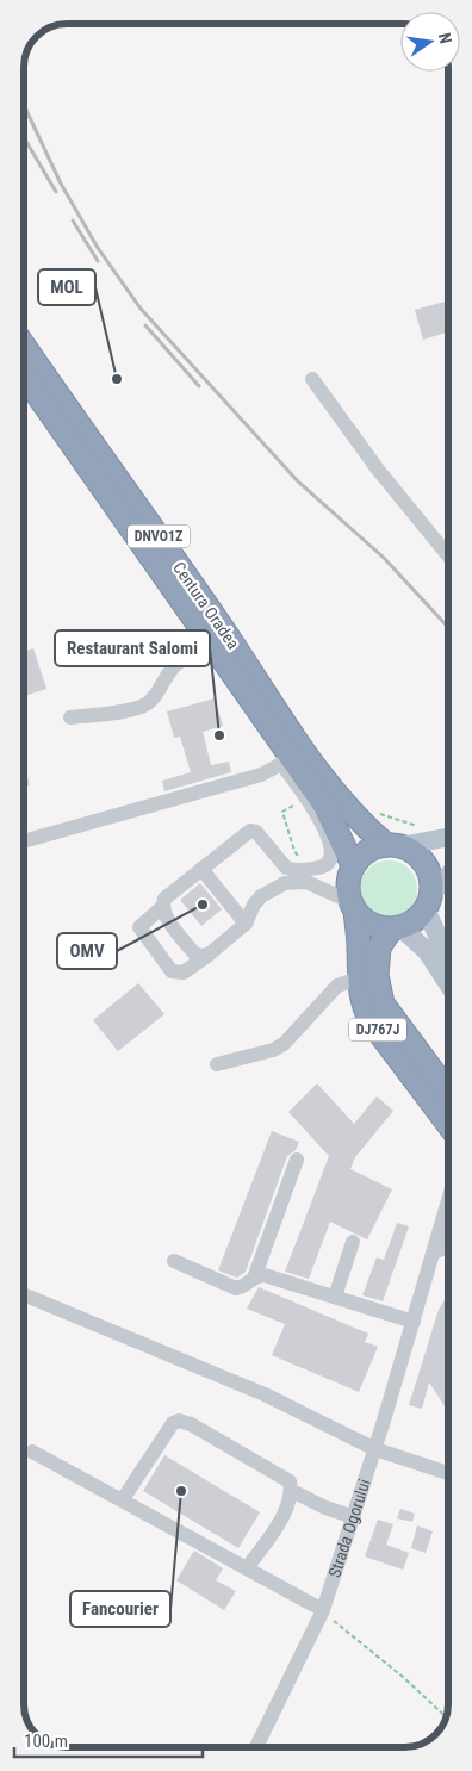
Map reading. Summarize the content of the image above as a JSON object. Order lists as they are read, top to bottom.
{
  "streets": {
    "highway": ["DNVO1Z", "Centura Oradea", "DJ767J"],
    "street": ["Strada Ogorului"]
  },
  "crossings": [
    ["DNVO1Z", "Centura Oradea"],
    ["DNVO1Z", "DJ767J"],
    ["Centura Oradea", "DJ767J"],
    ["DJ767J", "Strada Ogorului"]
  ],
  "places": [
    "MOL",
    "Restaurant Salomi",
    "OMV",
    "Fancourier"
  ],
  "scale_bar": "100 m",
  "north": "right"
}
